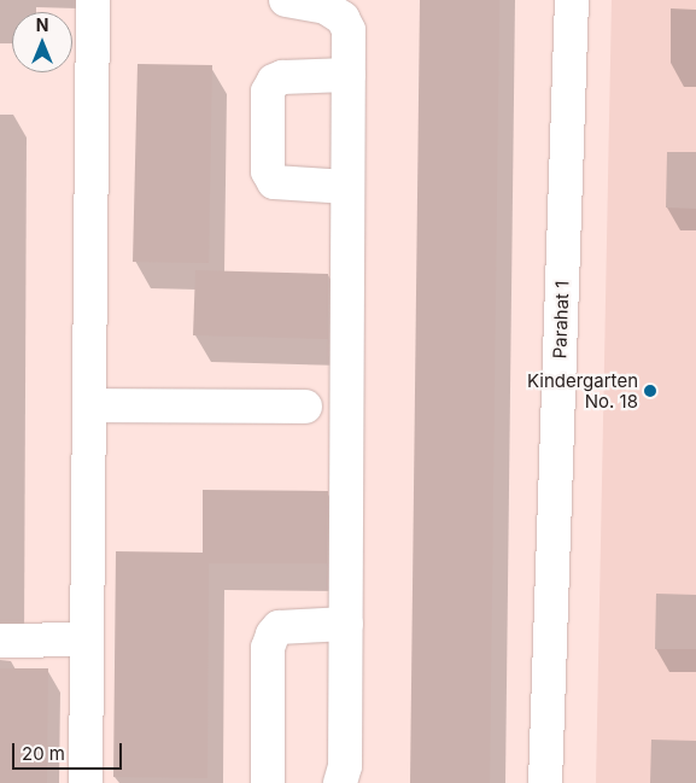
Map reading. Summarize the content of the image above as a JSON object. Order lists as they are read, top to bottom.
{
  "streets": {
    "street": ["Parahat 1"]
  },
  "places": ["Kindergarten No. 18"],
  "scale_bar": "20 m",
  "north": "top"
}
